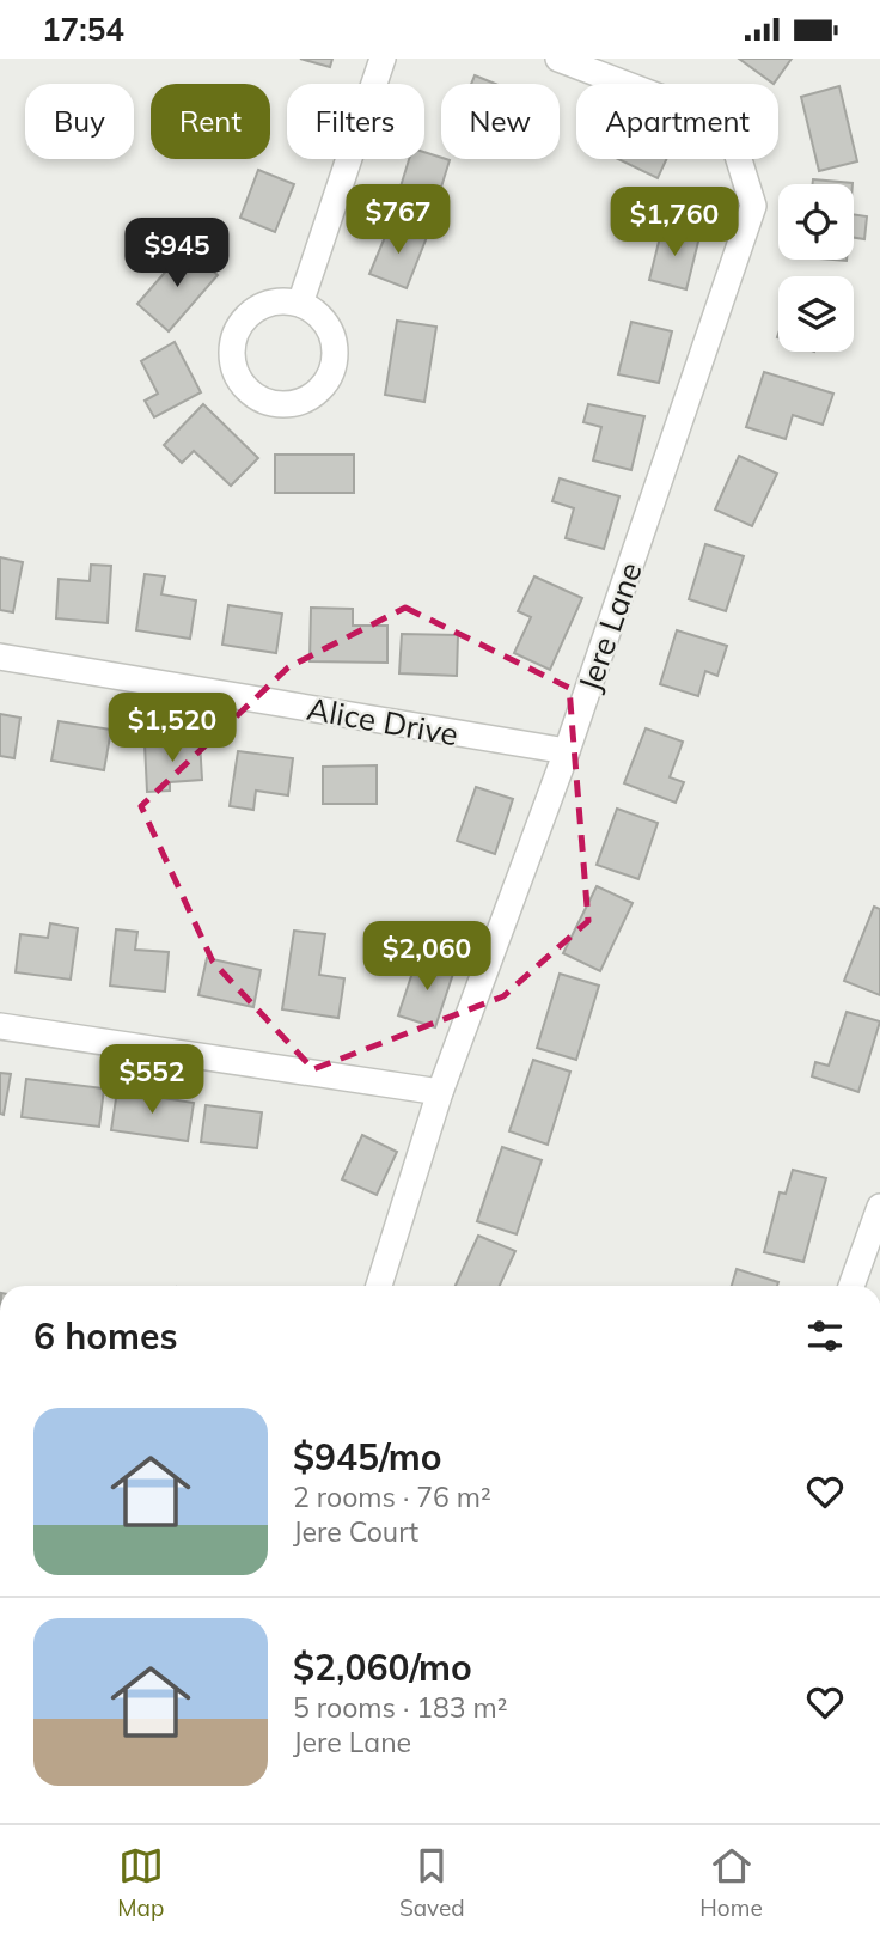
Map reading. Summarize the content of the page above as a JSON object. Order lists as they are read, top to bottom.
{
  "streets": {
    "street": ["Jere Lane", "Alice Drive"]
  },
  "crossings": [
    ["Jere Lane", "Alice Drive"]
  ],
  "page": {
    "status": "17:54",
    "chip": [
      "Buy",
      "Rent",
      "Filters",
      "New",
      "Apartment"
    ],
    "price": [
      "$767",
      "$1,760",
      "$945",
      "$1,520",
      "$2,060",
      "$552"
    ],
    "heading": "6 homes",
    "list": [
      {
        "name": "$945/mo",
        "note": "2 rooms · 76 m² · Jere Court"
      },
      {
        "name": "$2,060/mo",
        "note": "5 rooms · 183 m² · Jere Lane"
      }
    ],
    "tabs": ["Map", "Saved", "Home"]
  }
}
